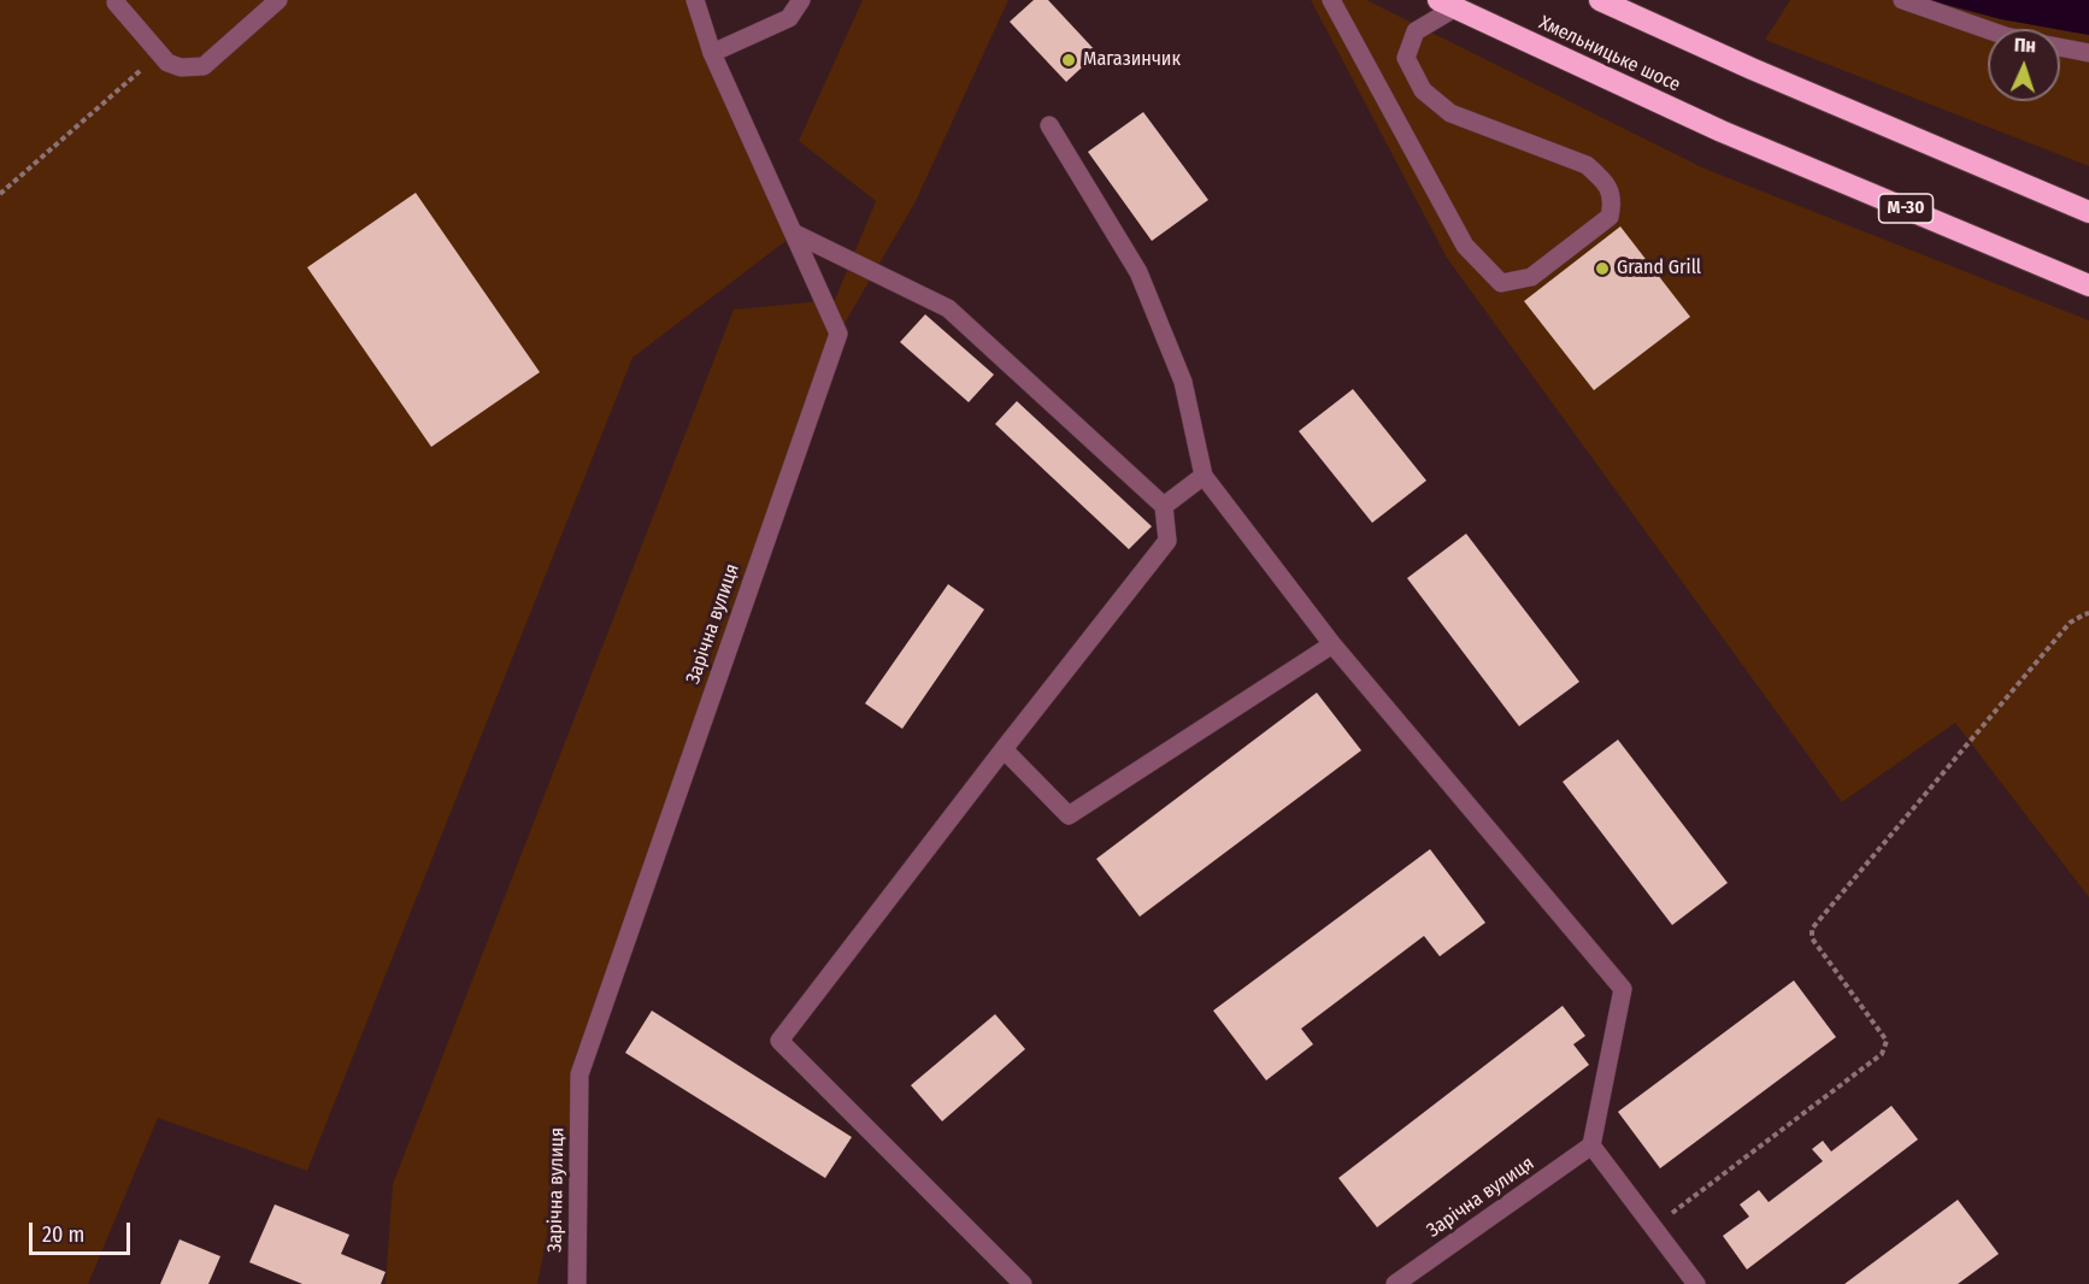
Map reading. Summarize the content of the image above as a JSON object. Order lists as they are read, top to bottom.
{
  "streets": {
    "highway": ["Хмельницьке шосе", "М-30"],
    "street": ["Зарічна вулиця"]
  },
  "places": ["Магазинчик", "Grand Grill"],
  "scale_bar": "20 m",
  "north": "top"
}
